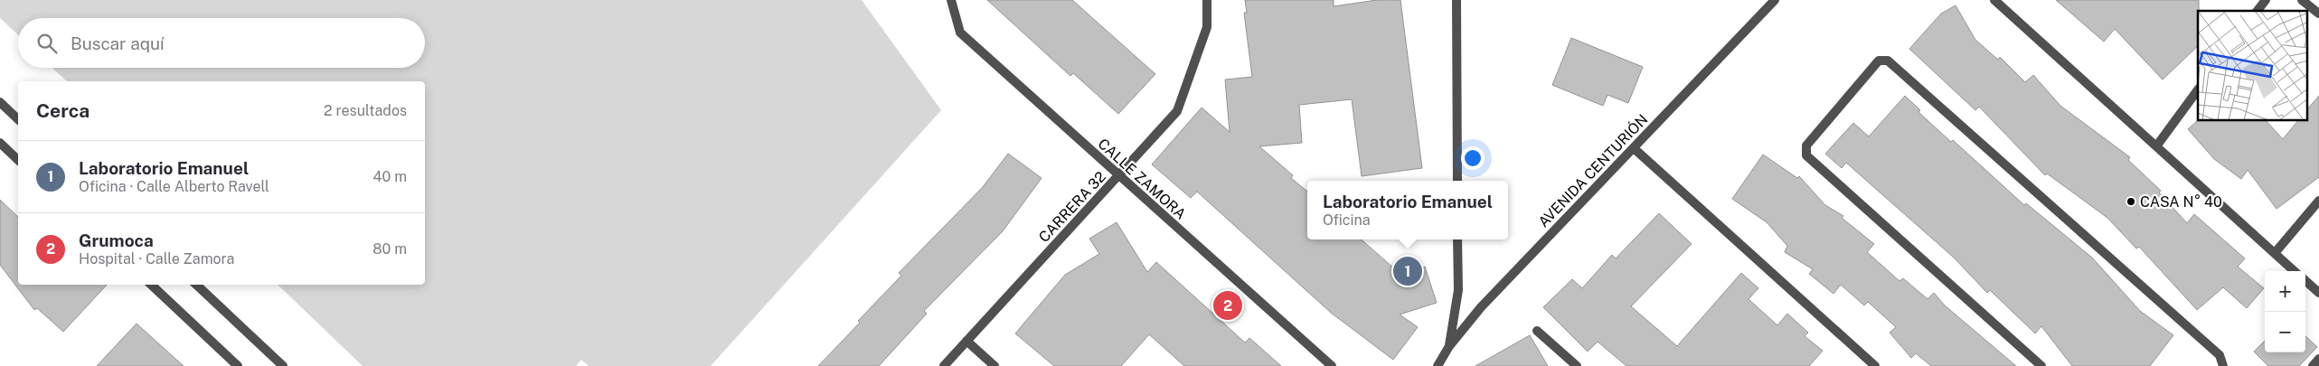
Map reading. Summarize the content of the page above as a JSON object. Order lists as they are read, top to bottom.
{
  "streets": {
    "street": ["AVENIDA CENTURIÓN", "CALLE ZAMORA", "CARRERA 32"]
  },
  "crossings": [
    ["CALLE ZAMORA", "CARRERA 32"]
  ],
  "places": ["CASA N° 40"],
  "page": {
    "search": "Buscar aquí",
    "heading": ["Cerca", "2 resultados"],
    "list": [
      {
        "mark": "1",
        "name": "Laboratorio Emanuel",
        "note": "Oficina · Calle Alberto Ravell",
        "value": "40 m"
      },
      {
        "mark": "2",
        "name": "Grumoca",
        "note": "Hospital · Calle Zamora",
        "value": "80 m"
      }
    ],
    "popup": ["Laboratorio Emanuel", "Oficina"],
    "pins": ["1", "2"],
    "map_buttons": ["+", "−"]
  }
}
